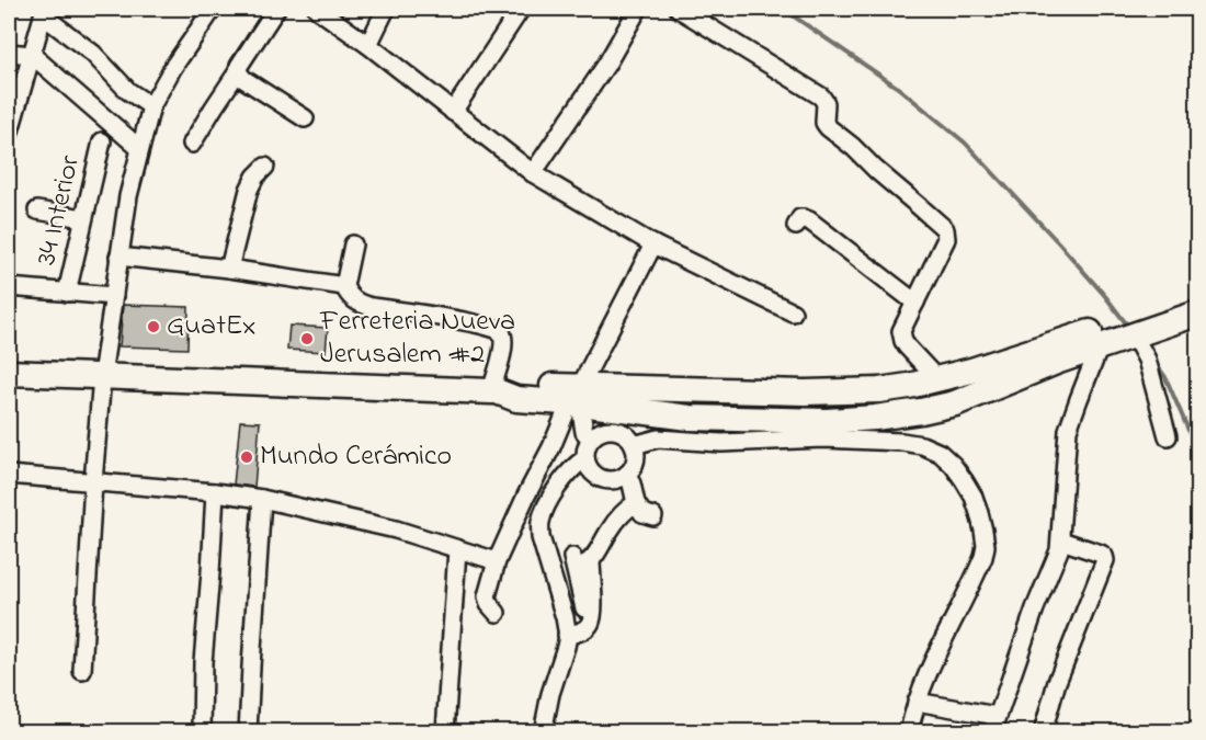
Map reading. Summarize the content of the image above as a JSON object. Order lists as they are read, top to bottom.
{
  "streets": {
    "street": ["34 Interior"]
  },
  "places": ["GuatEx", "Ferreteria Nueva Jerusalem #2", "Mundo Cerámico"]
}
